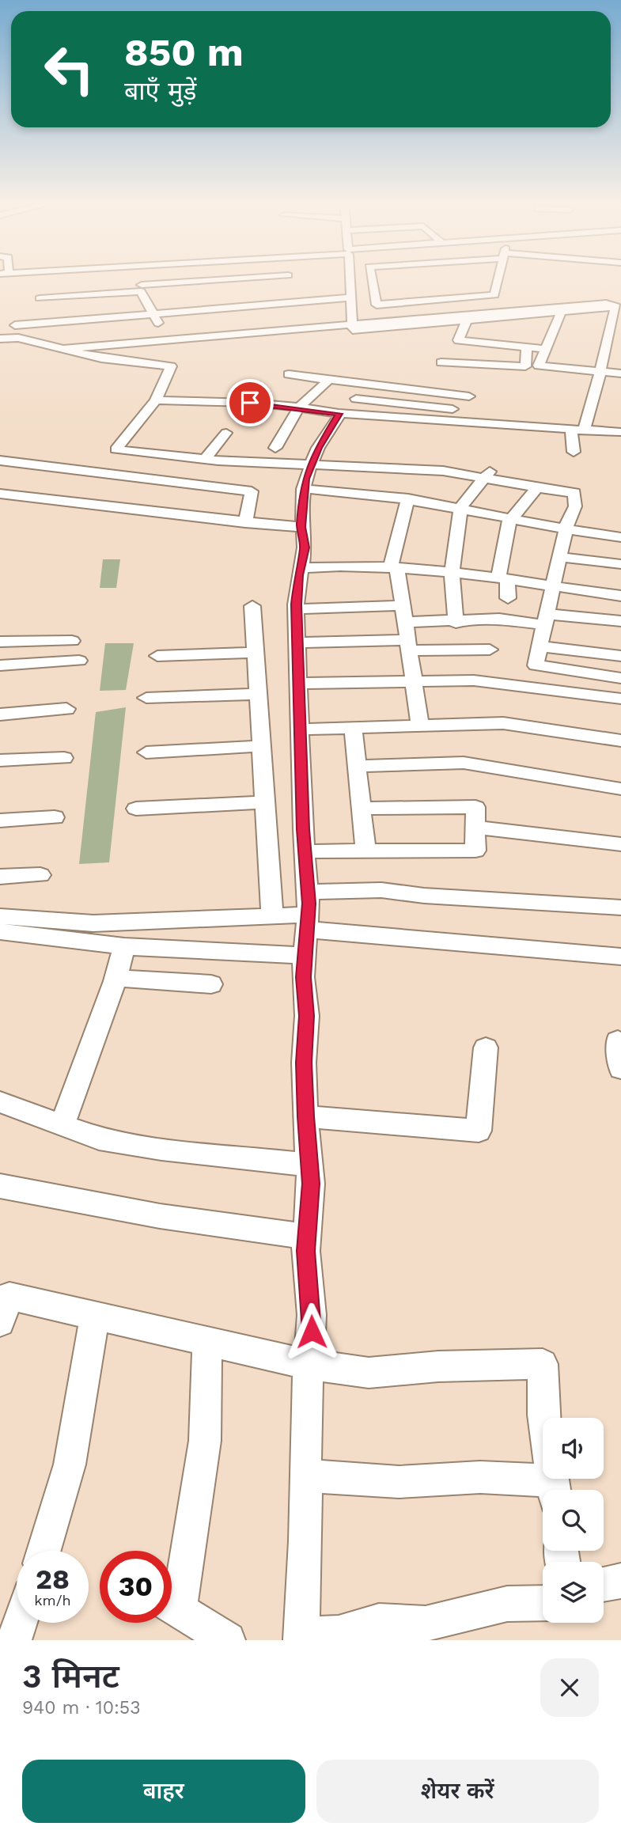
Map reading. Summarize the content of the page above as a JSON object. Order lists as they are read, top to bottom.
{
  "page": {
    "turn": ["850 m", "बाएँ मुड़ें"],
    "speed": "28 km/h",
    "limit": "30",
    "heading": ["3 मिनट", "940 m · 10:53"],
    "buttons": ["बाहर", "शेयर करें"]
  }
}
